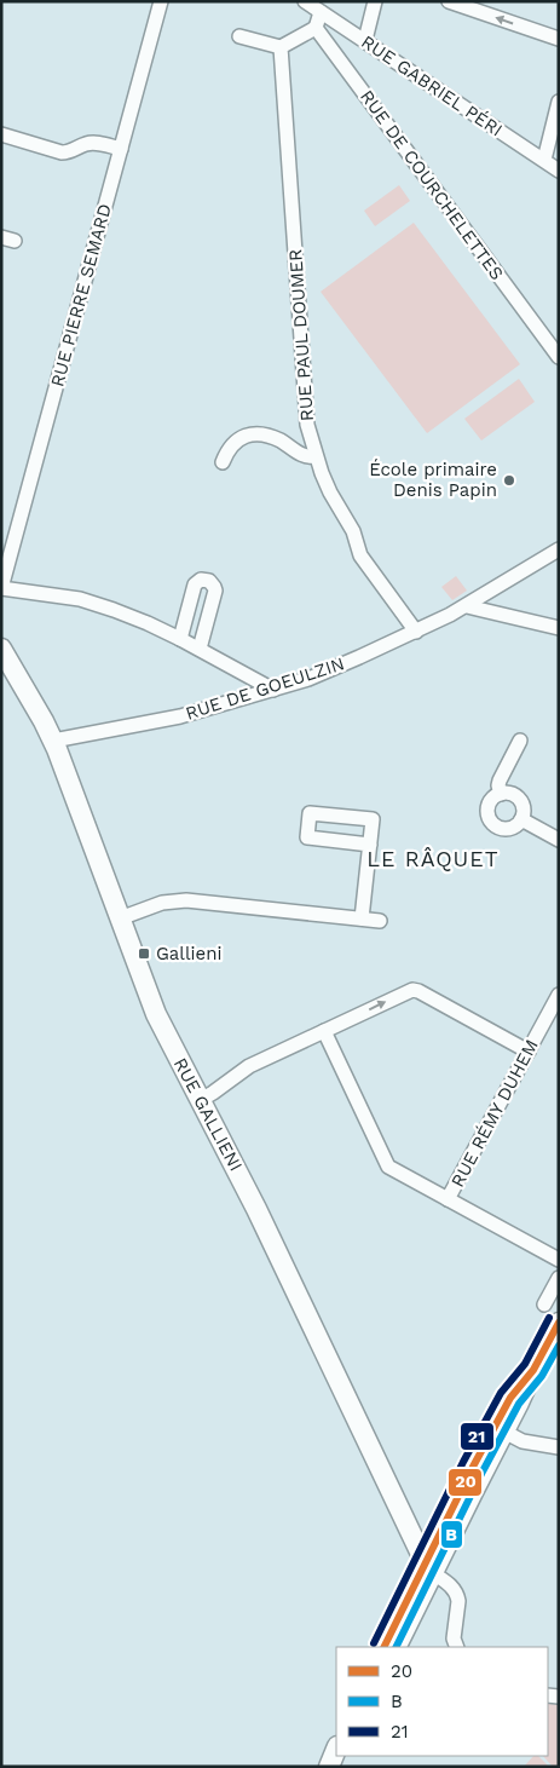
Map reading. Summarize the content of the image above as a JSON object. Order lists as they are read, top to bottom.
{
  "streets": {
    "street": [
      "RUE GABRIEL PÉRI",
      "RUE DE COURCHELETTES",
      "RUE PIERRE SEMARD",
      "RUE PAUL DOUMER",
      "RUE DE GOEULZIN",
      "RUE RÉMY DUHEM",
      "RUE GALLIENI"
    ]
  },
  "crossings": [
    ["RUE PAUL DOUMER", "RUE DE GOEULZIN"],
    ["RUE DE GOEULZIN", "RUE GALLIENI"]
  ],
  "districts": ["LE RÂQUET"],
  "places": {
    "other": ["École primaire Denis Papin"],
    "transit": ["Gallieni"]
  },
  "lines": ["transit line 21", "transit line 20", "transit line B"],
  "legend": ["20", "B", "21"]
}
